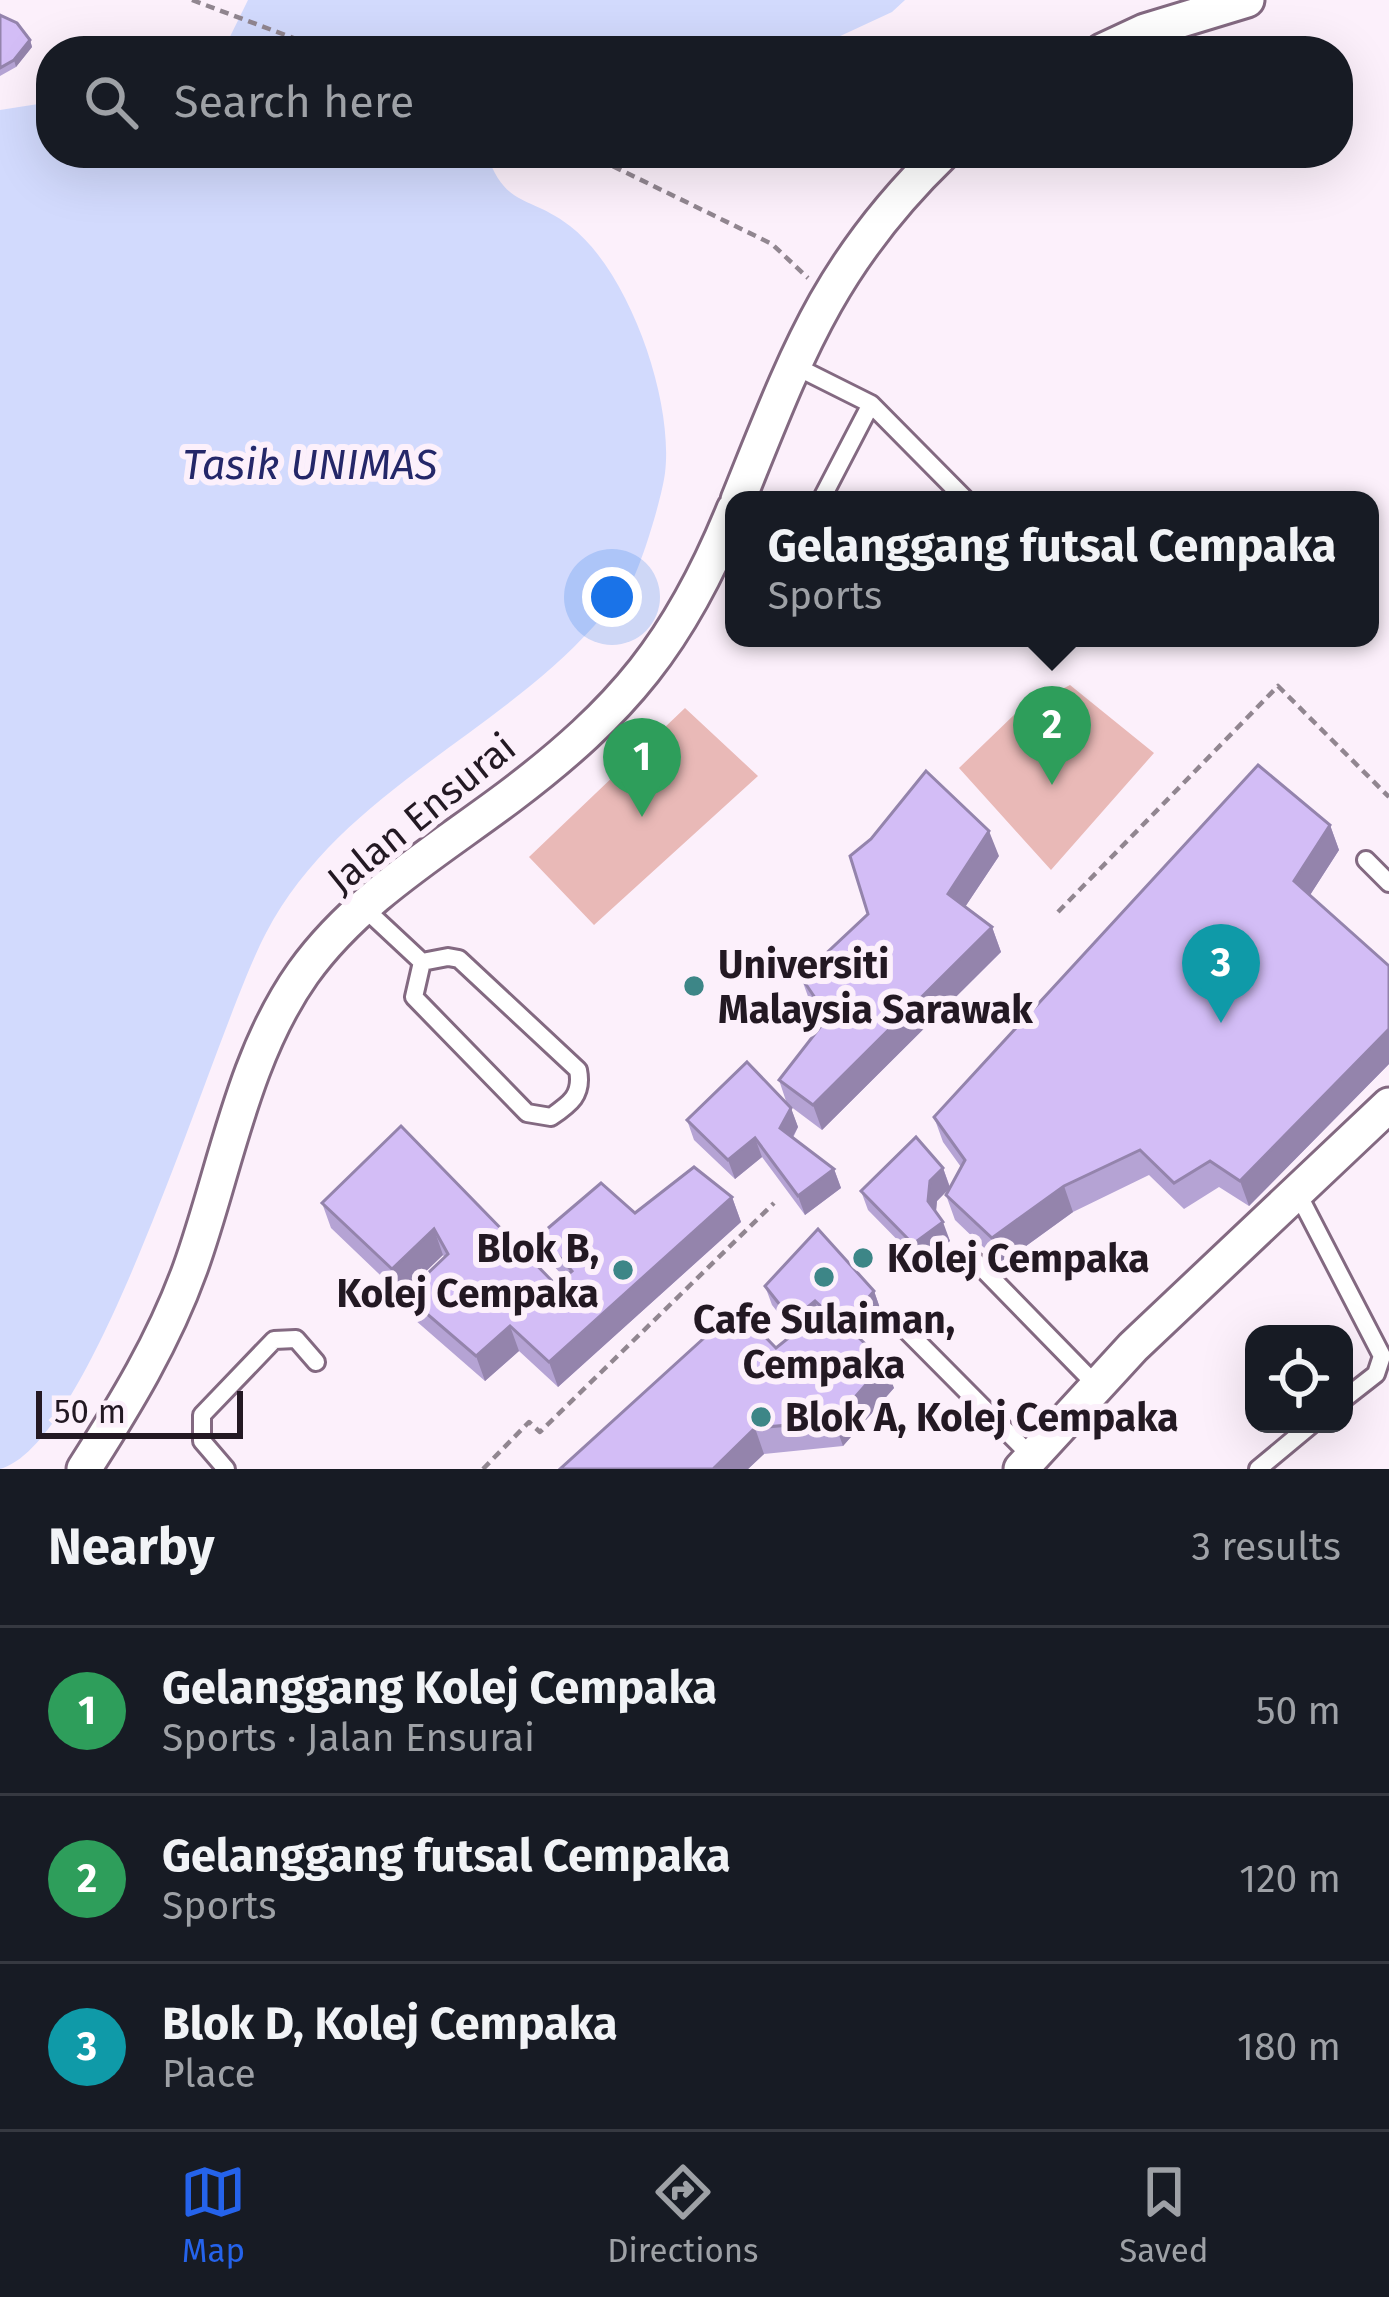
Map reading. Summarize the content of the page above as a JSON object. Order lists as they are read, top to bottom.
{
  "streets": {
    "street": ["Jalan Ensurai"]
  },
  "water": ["Tasik UNIMAS"],
  "places": [
    "Universiti Malaysia Sarawak",
    "Kolej Cempaka",
    "Blok B, Kolej Cempaka",
    "Cafe Sulaiman, Cempaka",
    "Blok A, Kolej Cempaka"
  ],
  "scale_bar": "50 m",
  "page": {
    "search": "Search here",
    "popup": ["Gelanggang futsal Cempaka", "Sports"],
    "pins": ["2", "1", "3"],
    "scale": "50 m",
    "heading": ["Nearby", "3 results"],
    "list": [
      {
        "mark": "1",
        "name": "Gelanggang Kolej Cempaka",
        "note": "Sports · Jalan Ensurai",
        "value": "50 m"
      },
      {
        "mark": "2",
        "name": "Gelanggang futsal Cempaka",
        "note": "Sports",
        "value": "120 m"
      },
      {
        "mark": "3",
        "name": "Blok D, Kolej Cempaka",
        "note": "Place",
        "value": "180 m"
      }
    ],
    "nav": ["Map", "Directions", "Saved"]
  }
}
